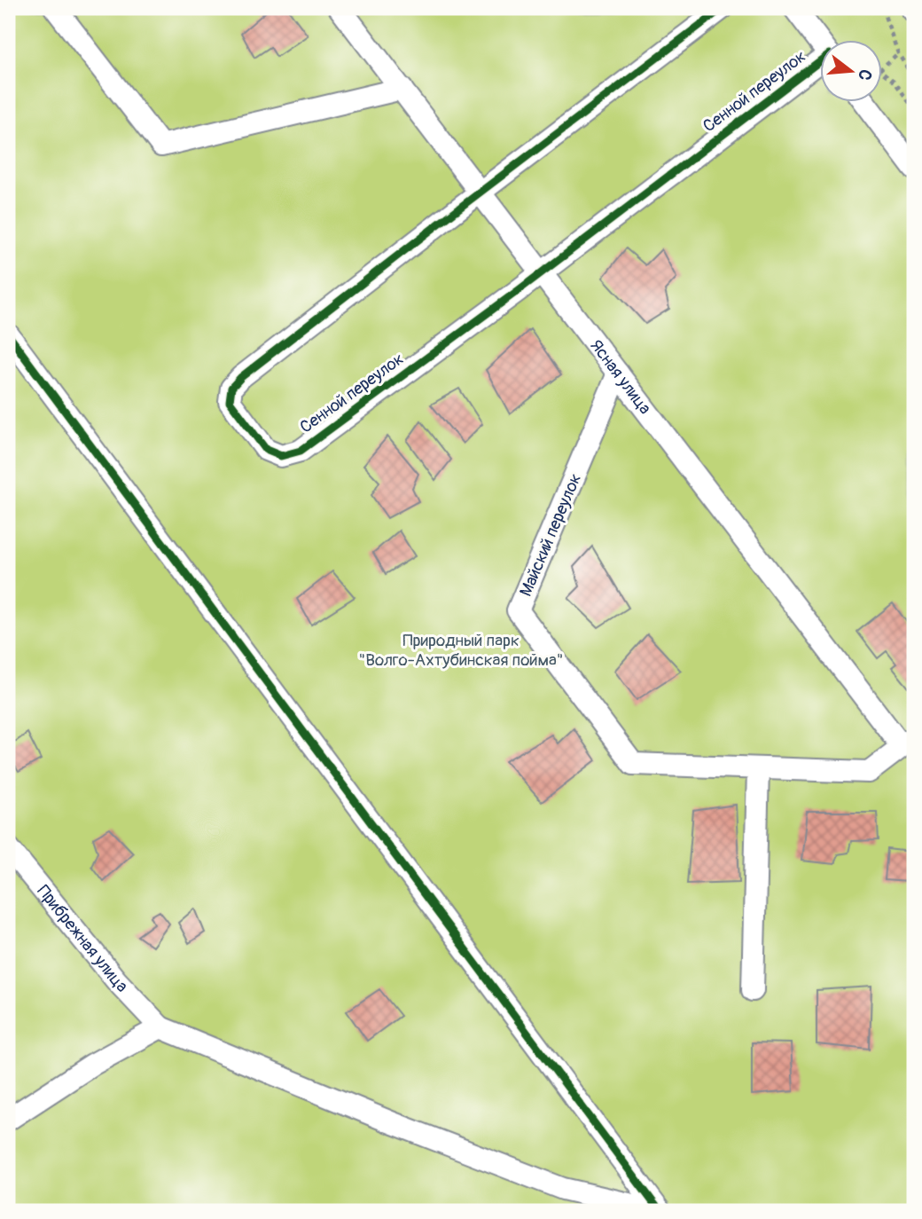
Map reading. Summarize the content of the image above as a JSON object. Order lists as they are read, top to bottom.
{
  "streets": {
    "street": [
      "Сенной переулок",
      "Ясная улица",
      "Майский переулок",
      "Прибрежная улица"
    ]
  },
  "crossings": [
    ["Сенной переулок", "Ясная улица"],
    ["Ясная улица", "Майский переулок"]
  ],
  "parks": ["Природный парк \"Волго-Ахтубинская пойма\""],
  "north": "right"
}
